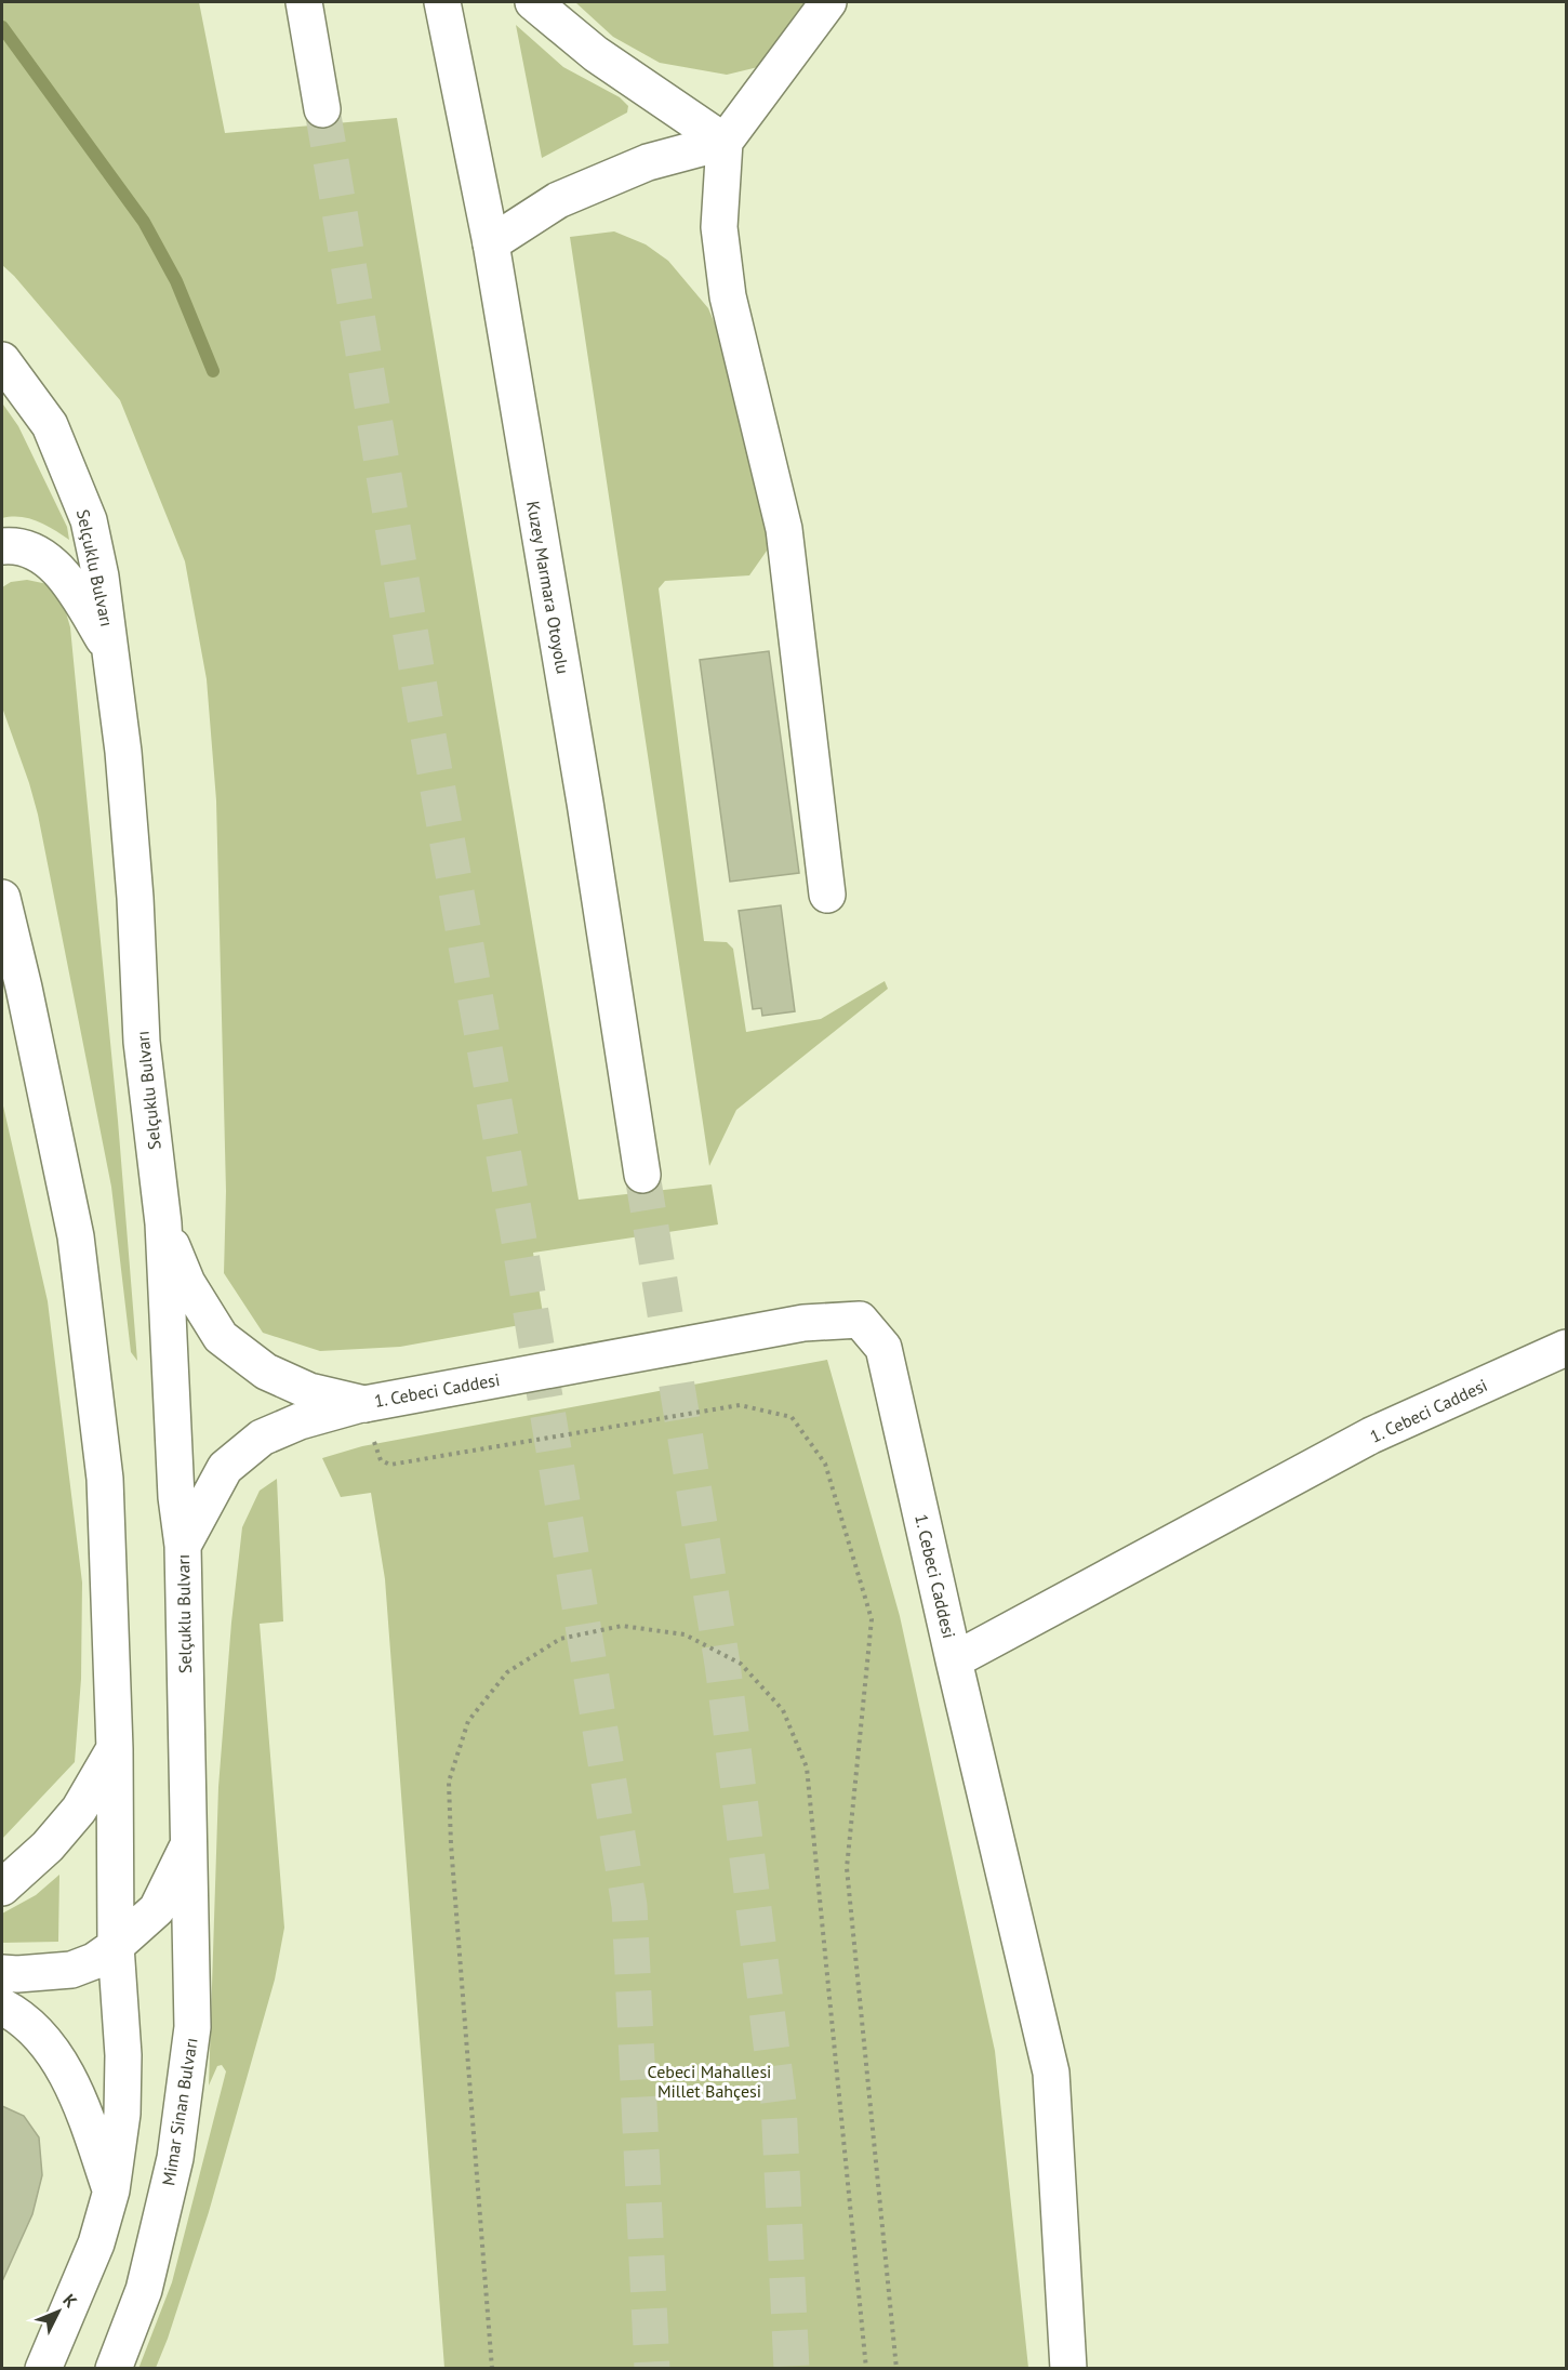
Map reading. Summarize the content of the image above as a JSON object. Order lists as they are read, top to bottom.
{
  "streets": {
    "main road": [
      "Selçuklu Bulvarı",
      "Kuzey Marmara Otoyolu",
      "1. Cebeci Caddesi",
      "Mimar Sinan Bulvarı"
    ]
  },
  "crossings": [
    ["Selçuklu Bulvarı", "Mimar Sinan Bulvarı"]
  ],
  "parks": ["Cebeci Mahallesi Millet Bahçesi"],
  "north": "top right"
}
